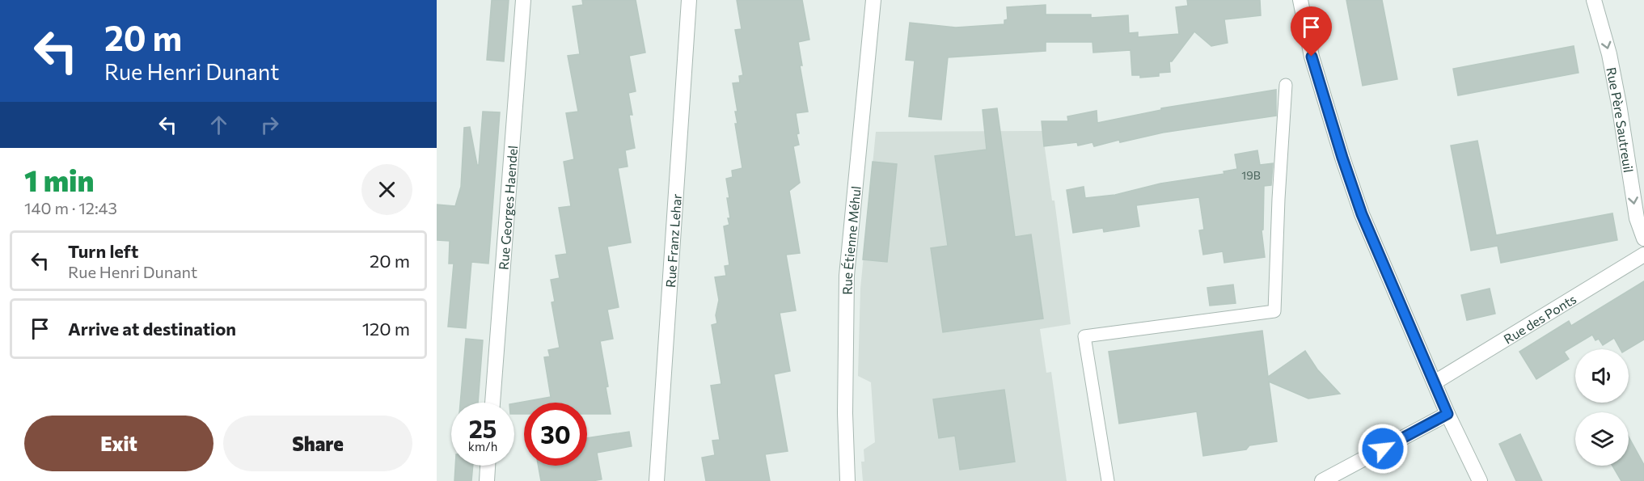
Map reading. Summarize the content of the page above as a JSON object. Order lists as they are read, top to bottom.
{
  "streets": {
    "street": [
      "Rue Père Sautreuil",
      "Rue Georges Haendel",
      "Rue Étienne Méhul",
      "Rue Franz Lehar",
      "Rue des Ponts"
    ]
  },
  "one_way": ["Rue Père Sautreuil"],
  "house_numbers": ["19B"],
  "page": {
    "turn": ["20 m", "Rue Henri Dunant"],
    "heading": ["1 min", "140 m · 12:43"],
    "list": [
      {
        "name": "Turn left",
        "note": "Rue Henri Dunant",
        "value": "20 m"
      },
      {
        "name": "Arrive at destination",
        "value": "120 m"
      }
    ],
    "speed": "25 km/h",
    "limit": "30",
    "buttons": ["Exit", "Share"]
  }
}
